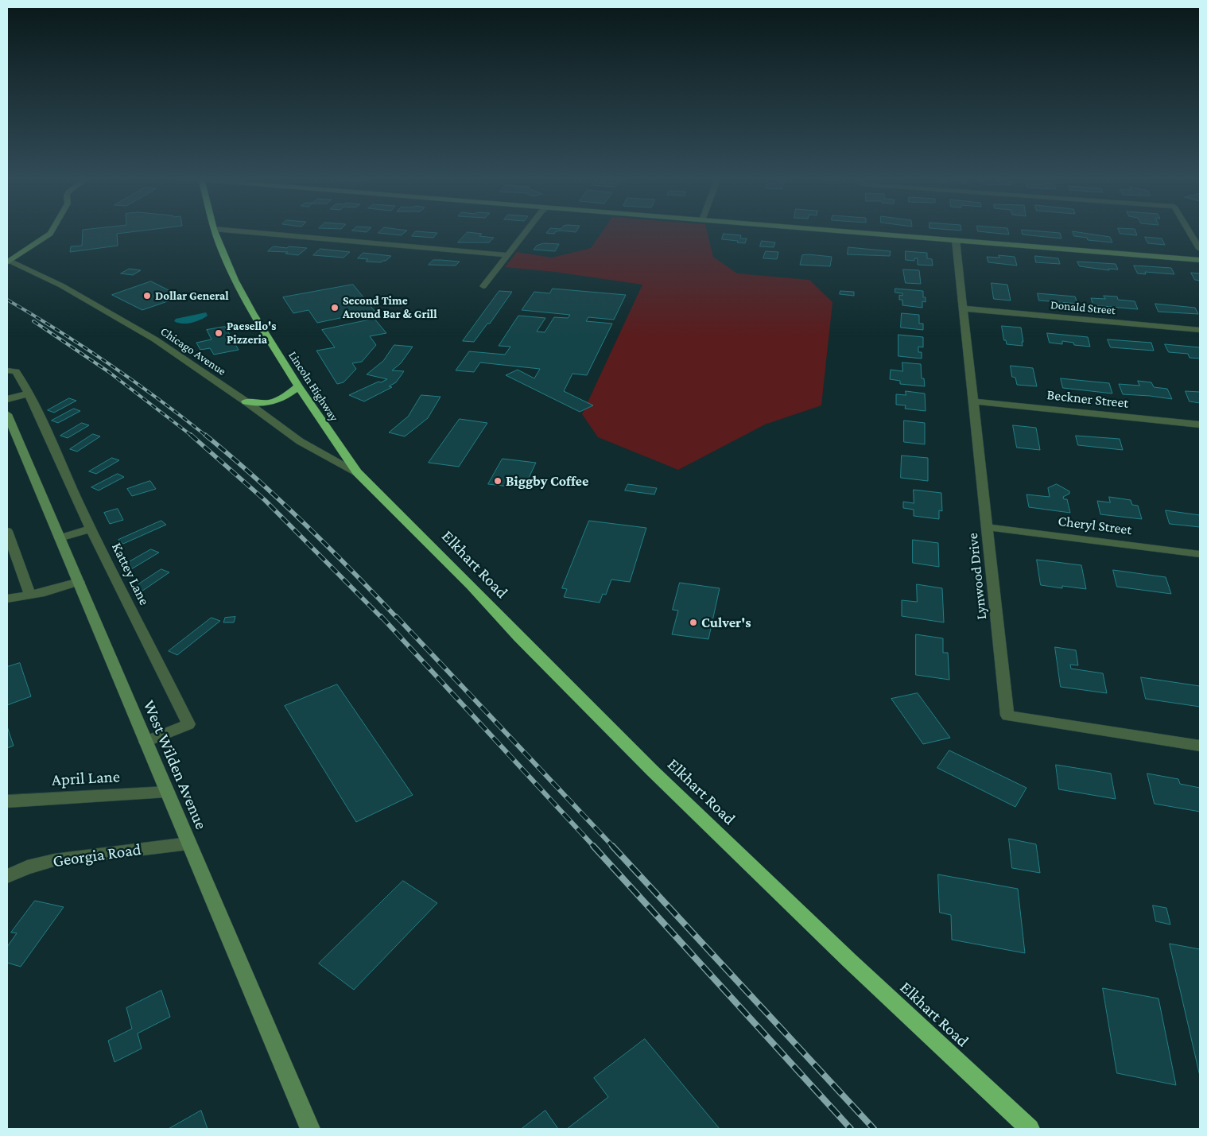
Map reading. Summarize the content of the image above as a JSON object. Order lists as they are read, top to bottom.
{
  "streets": {
    "highway": ["Lincoln Highway", "Elkhart Road"],
    "street": [
      "Donald Street",
      "Chicago Avenue",
      "Beckner Street",
      "Cheryl Street",
      "Kattey Lane",
      "Lynwood Drive",
      "West Wilden Avenue",
      "April Lane",
      "Georgia Road"
    ]
  },
  "crossings": [
    ["Donald Street", "Lynwood Drive"],
    ["Chicago Avenue", "Lincoln Highway"],
    ["Chicago Avenue", "Elkhart Road"],
    ["Lincoln Highway", "Elkhart Road"],
    ["Beckner Street", "Lynwood Drive"],
    ["Cheryl Street", "Lynwood Drive"],
    ["Kattey Lane", "West Wilden Avenue"],
    ["West Wilden Avenue", "April Lane"],
    ["West Wilden Avenue", "Georgia Road"]
  ],
  "places": [
    "Dollar General",
    "Second Time Around Bar & Grill",
    "Paesello's Pizzeria",
    "Biggby Coffee",
    "Culver's"
  ]
}
